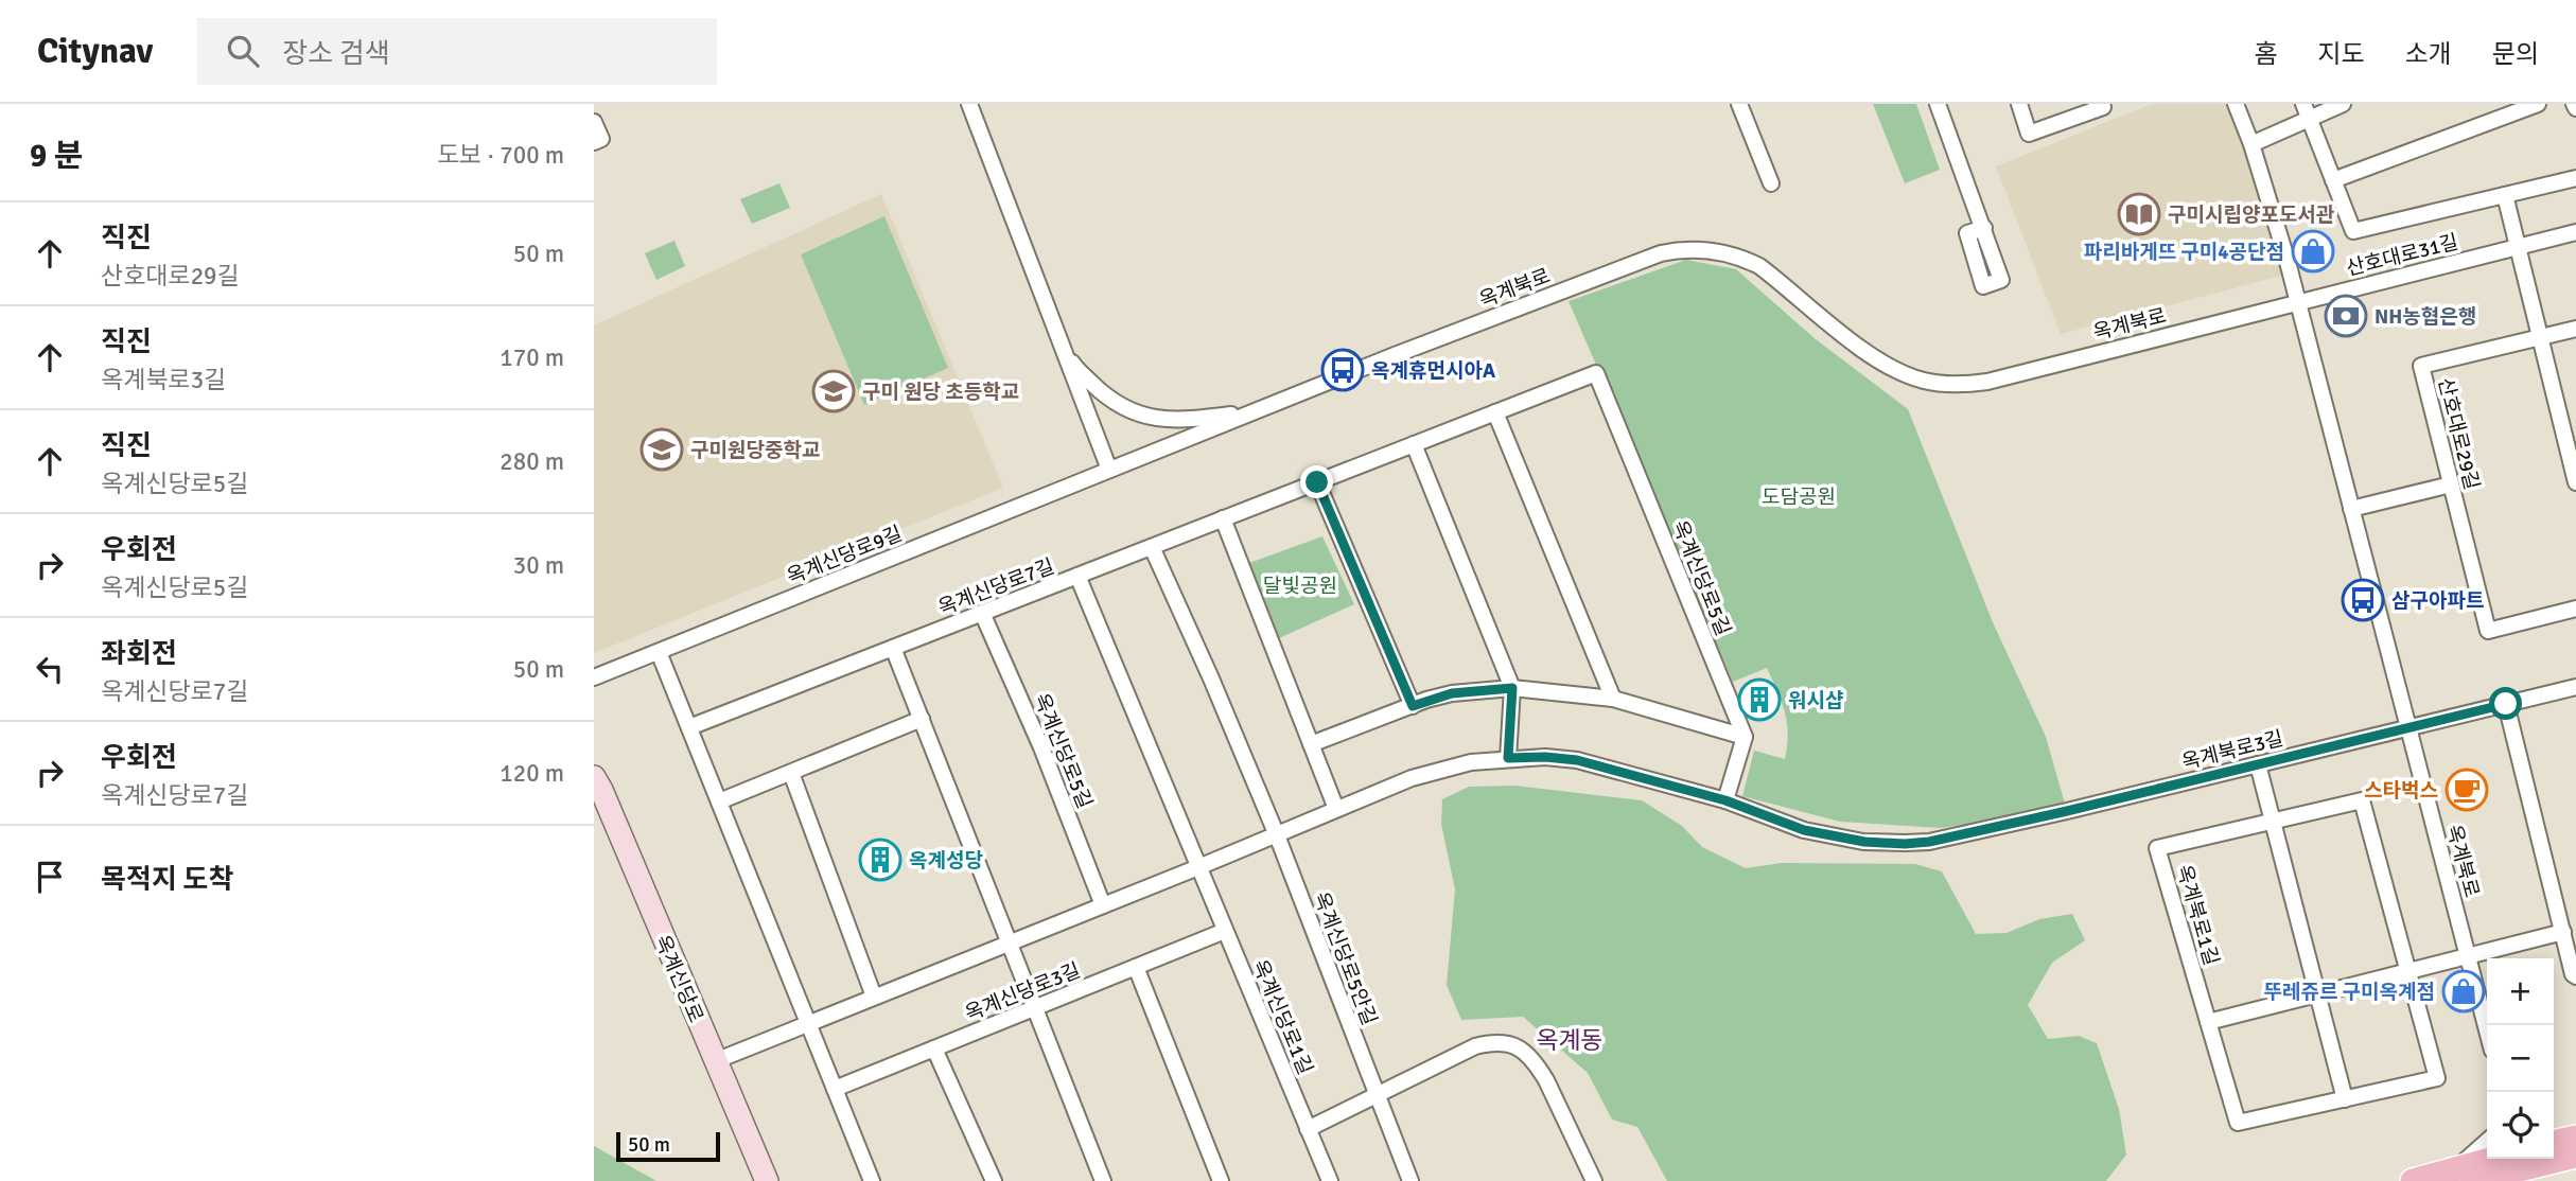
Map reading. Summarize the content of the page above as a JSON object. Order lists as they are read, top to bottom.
{
  "streets": {
    "street": [
      "산호대로31길",
      "옥계북로",
      "산호대로29길",
      "옥계신당로9길",
      "옥계신당로5길",
      "옥계신당로7길",
      "옥계북로3길",
      "옥계북로1길",
      "옥계신당로5안길",
      "옥계신당로",
      "옥계신당로3길",
      "옥계신당로1길"
    ]
  },
  "crossings": [
    ["산호대로31길", "옥계북로"],
    ["옥계북로", "옥계신당로9길"],
    ["옥계북로", "옥계북로3길"],
    ["옥계신당로5길", "옥계신당로7길"],
    ["옥계신당로3길", "옥계신당로1길"]
  ],
  "districts": ["옥계동"],
  "parks": ["도담공원", "달빛공원"],
  "places": {
    "library": ["구미시립양포도서관"],
    "shop": ["파리바게뜨 구미4공단점", "뚜레쥬르 구미옥계점"],
    "bank": ["NH농협은행"],
    "bus stop": ["옥계휴먼시아A", "삼구아파트"],
    "school or university": ["구미 원당 초등학교", "구미원당중학교"],
    "building": ["워시샵", "옥계성당"],
    "cafe": ["스타벅스"]
  },
  "scale_bar": "50 m",
  "page": {
    "header": "Citynav",
    "search": "장소 검색",
    "nav": [
      "홈",
      "지도",
      "소개",
      "문의"
    ],
    "heading": ["9 분", "도보 · 700 m"],
    "list": [
      ["직진", "산호대로29길", "50 m"],
      ["직진", "옥계북로3길", "170 m"],
      ["직진", "옥계신당로5길", "280 m"],
      ["우회전", "옥계신당로5길", "30 m"],
      ["좌회전", "옥계신당로7길", "50 m"],
      ["우회전", "옥계신당로7길", "120 m"],
      "목적지 도착"
    ],
    "map_buttons": ["+", "−"],
    "scale": "50 m"
  }
}
